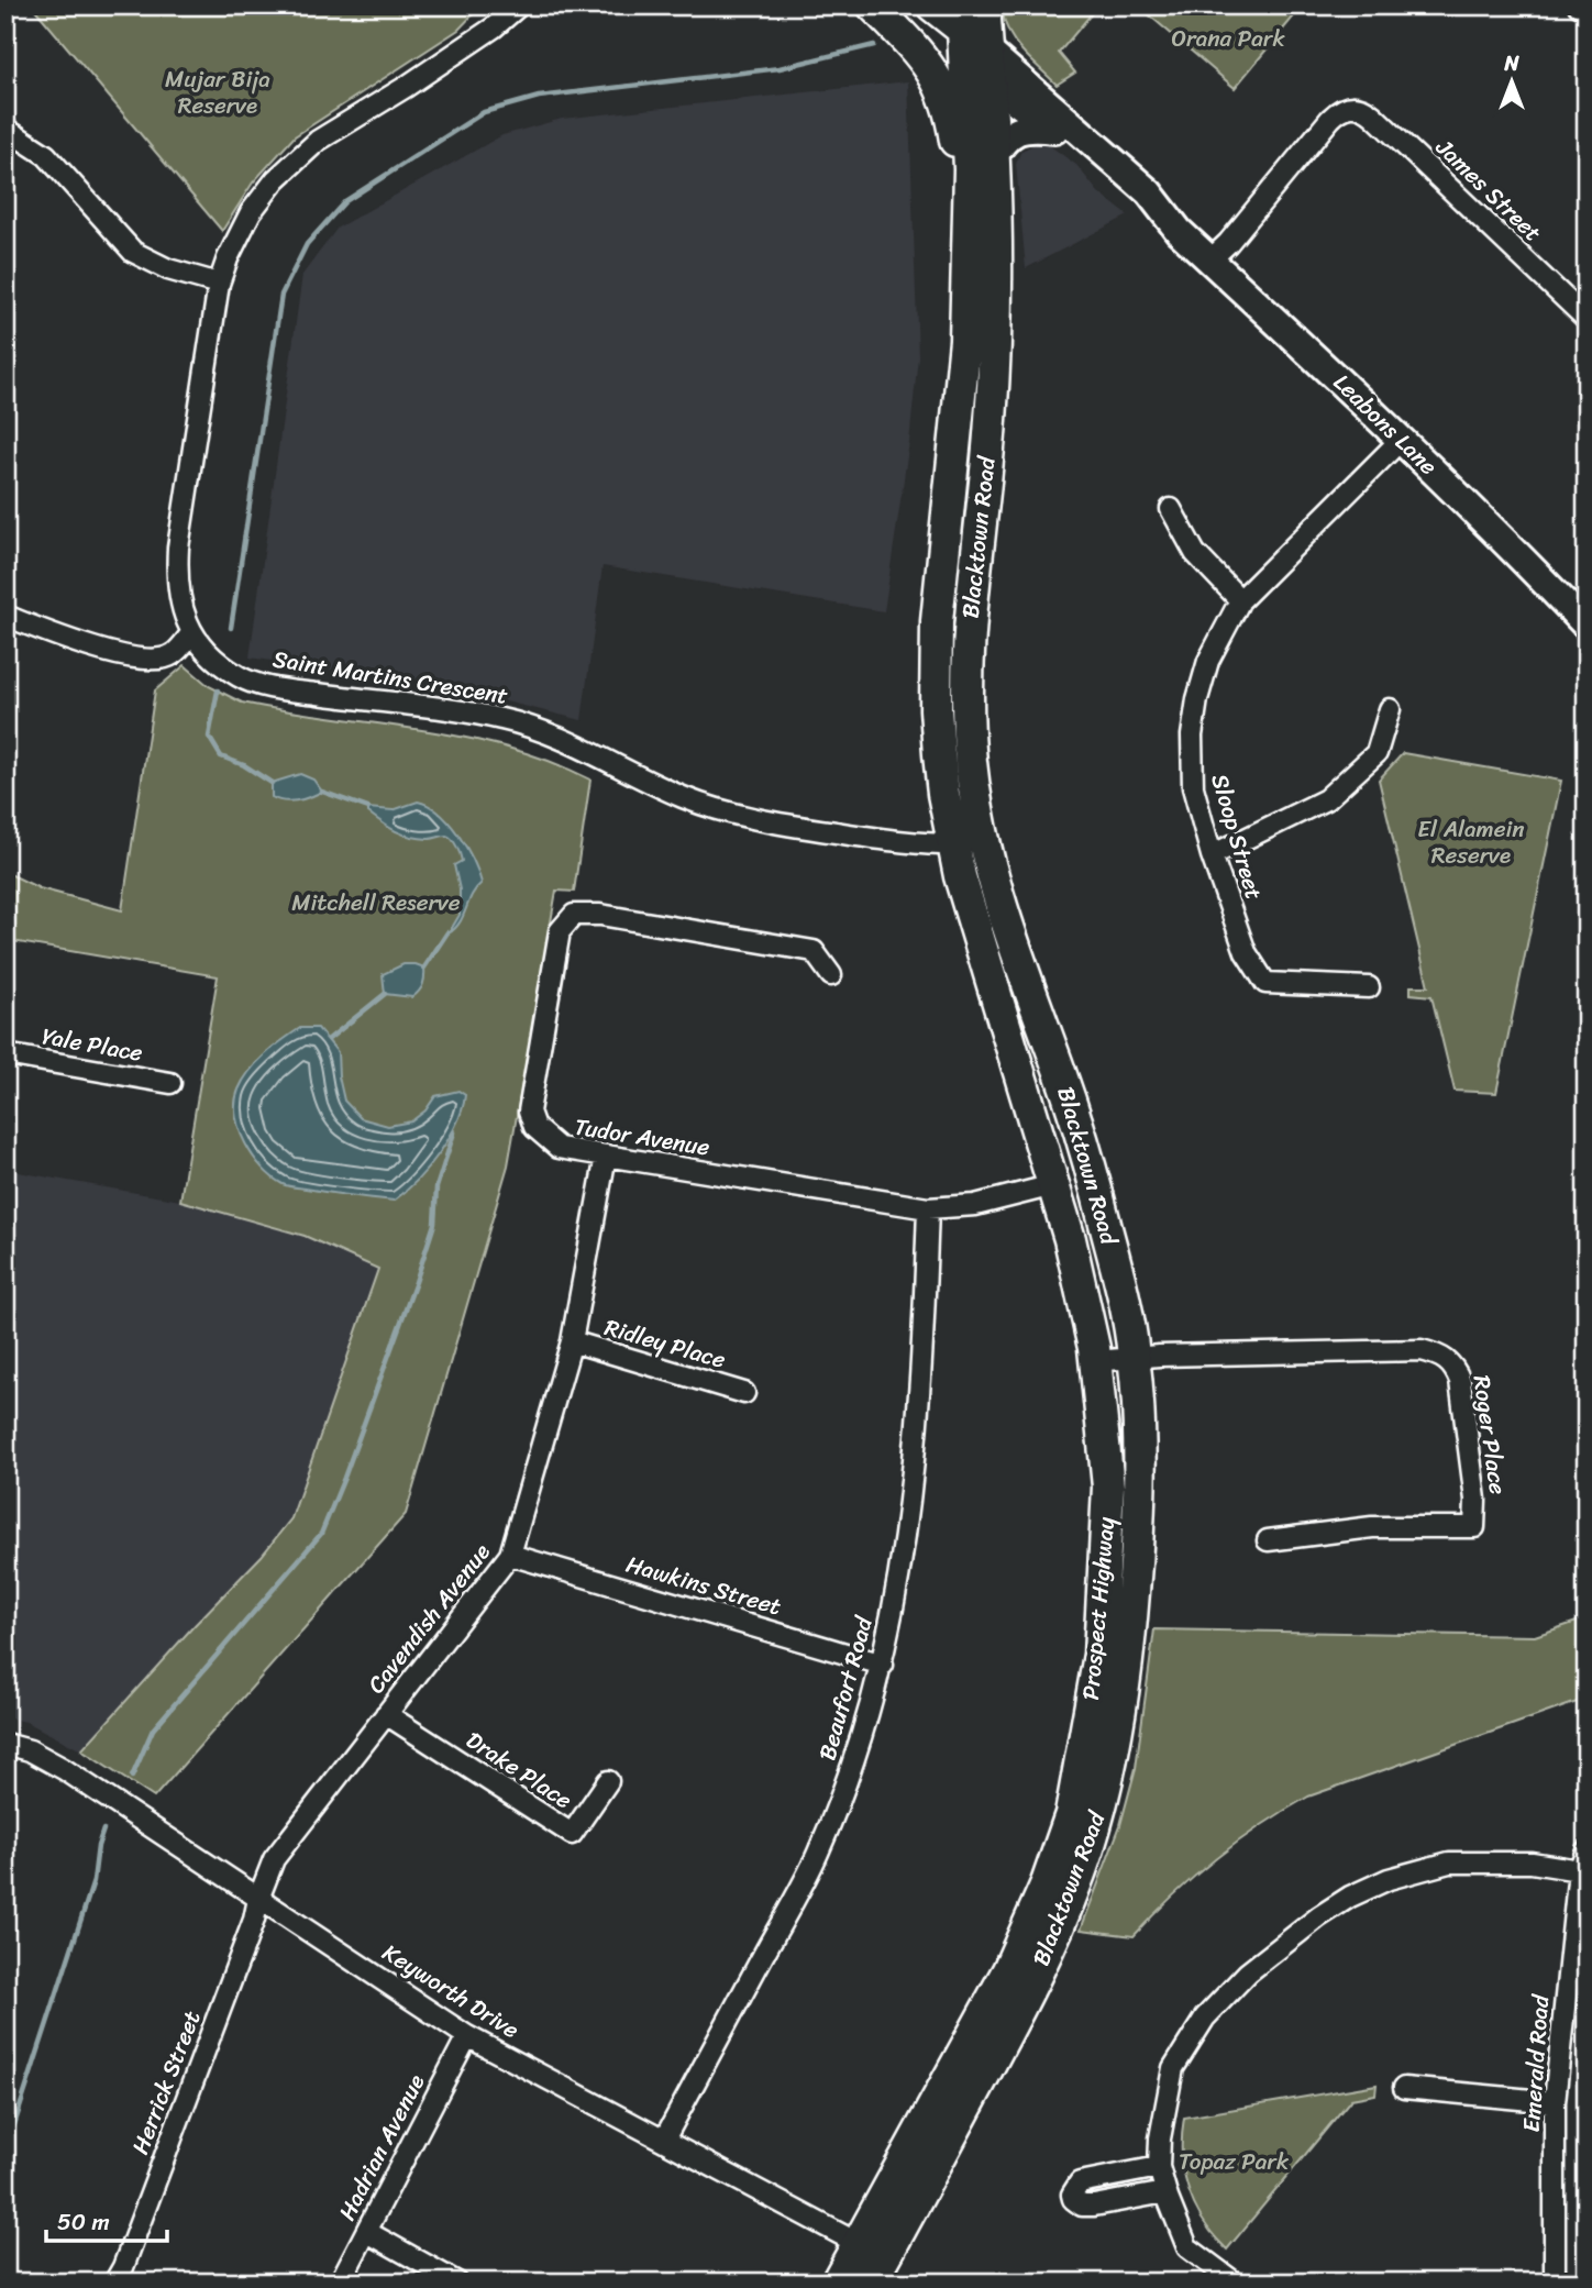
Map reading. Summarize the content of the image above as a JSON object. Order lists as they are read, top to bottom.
{
  "streets": {
    "main road": ["Blacktown Road", "Prospect Highway"],
    "street": [
      "James Street",
      "Leabons Lane",
      "Saint Martins Crescent",
      "Sloop Street",
      "Yale Place",
      "Tudor Avenue",
      "Ridley Place",
      "Roger Place",
      "Hawkins Street",
      "Cavendish Avenue",
      "Beaufort Road",
      "Drake Place",
      "Keyworth Drive",
      "Emerald Road",
      "Herrick Street",
      "Hadrian Avenue"
    ]
  },
  "crossings": [
    ["James Street", "Leabons Lane"],
    ["Leabons Lane", "Blacktown Road"],
    ["Leabons Lane", "Sloop Street"],
    ["Blacktown Road", "Saint Martins Crescent"],
    ["Blacktown Road", "Roger Place"],
    ["Blacktown Road", "Prospect Highway"],
    ["Blacktown Road", "Keyworth Drive"],
    ["Tudor Avenue", "Prospect Highway"],
    ["Tudor Avenue", "Cavendish Avenue"],
    ["Tudor Avenue", "Beaufort Road"],
    ["Ridley Place", "Cavendish Avenue"],
    ["Roger Place", "Prospect Highway"],
    ["Hawkins Street", "Cavendish Avenue"],
    ["Hawkins Street", "Beaufort Road"],
    ["Prospect Highway", "Keyworth Drive"],
    ["Cavendish Avenue", "Drake Place"],
    ["Cavendish Avenue", "Keyworth Drive"],
    ["Cavendish Avenue", "Herrick Street"],
    ["Beaufort Road", "Keyworth Drive"],
    ["Keyworth Drive", "Herrick Street"],
    ["Keyworth Drive", "Hadrian Avenue"]
  ],
  "parks": [
    "Orana Park",
    "Mujar Bija Reserve",
    "El Alamein Reserve",
    "Mitchell Reserve",
    "Topaz Park"
  ],
  "scale_bar": "50 m",
  "north": "top"
}
